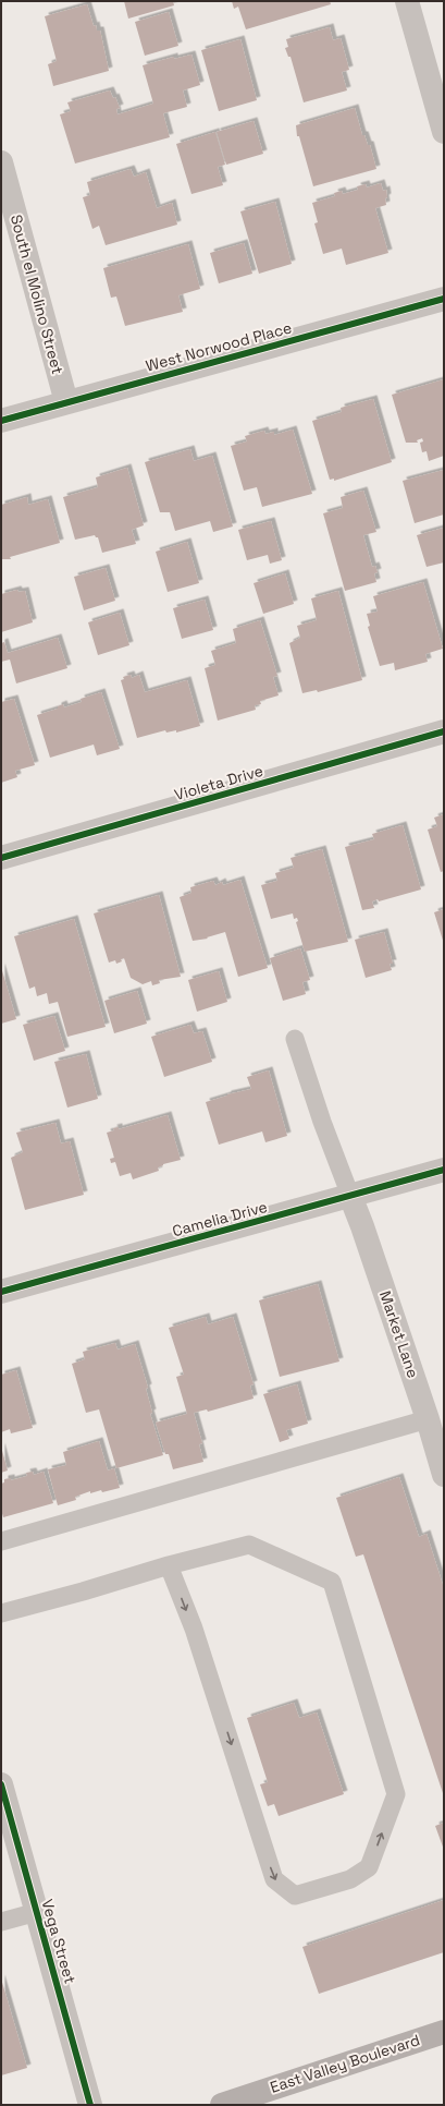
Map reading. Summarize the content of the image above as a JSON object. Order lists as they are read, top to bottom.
{
  "streets": {
    "main road": ["East Valley Boulevard"],
    "street": [
      "South el Molino Street",
      "West Norwood Place",
      "Violeta Drive",
      "Camelia Drive",
      "Market Lane",
      "Vega Street"
    ]
  },
  "crossings": [
    ["South el Molino Street", "West Norwood Place"],
    ["Camelia Drive", "Market Lane"]
  ]
}
